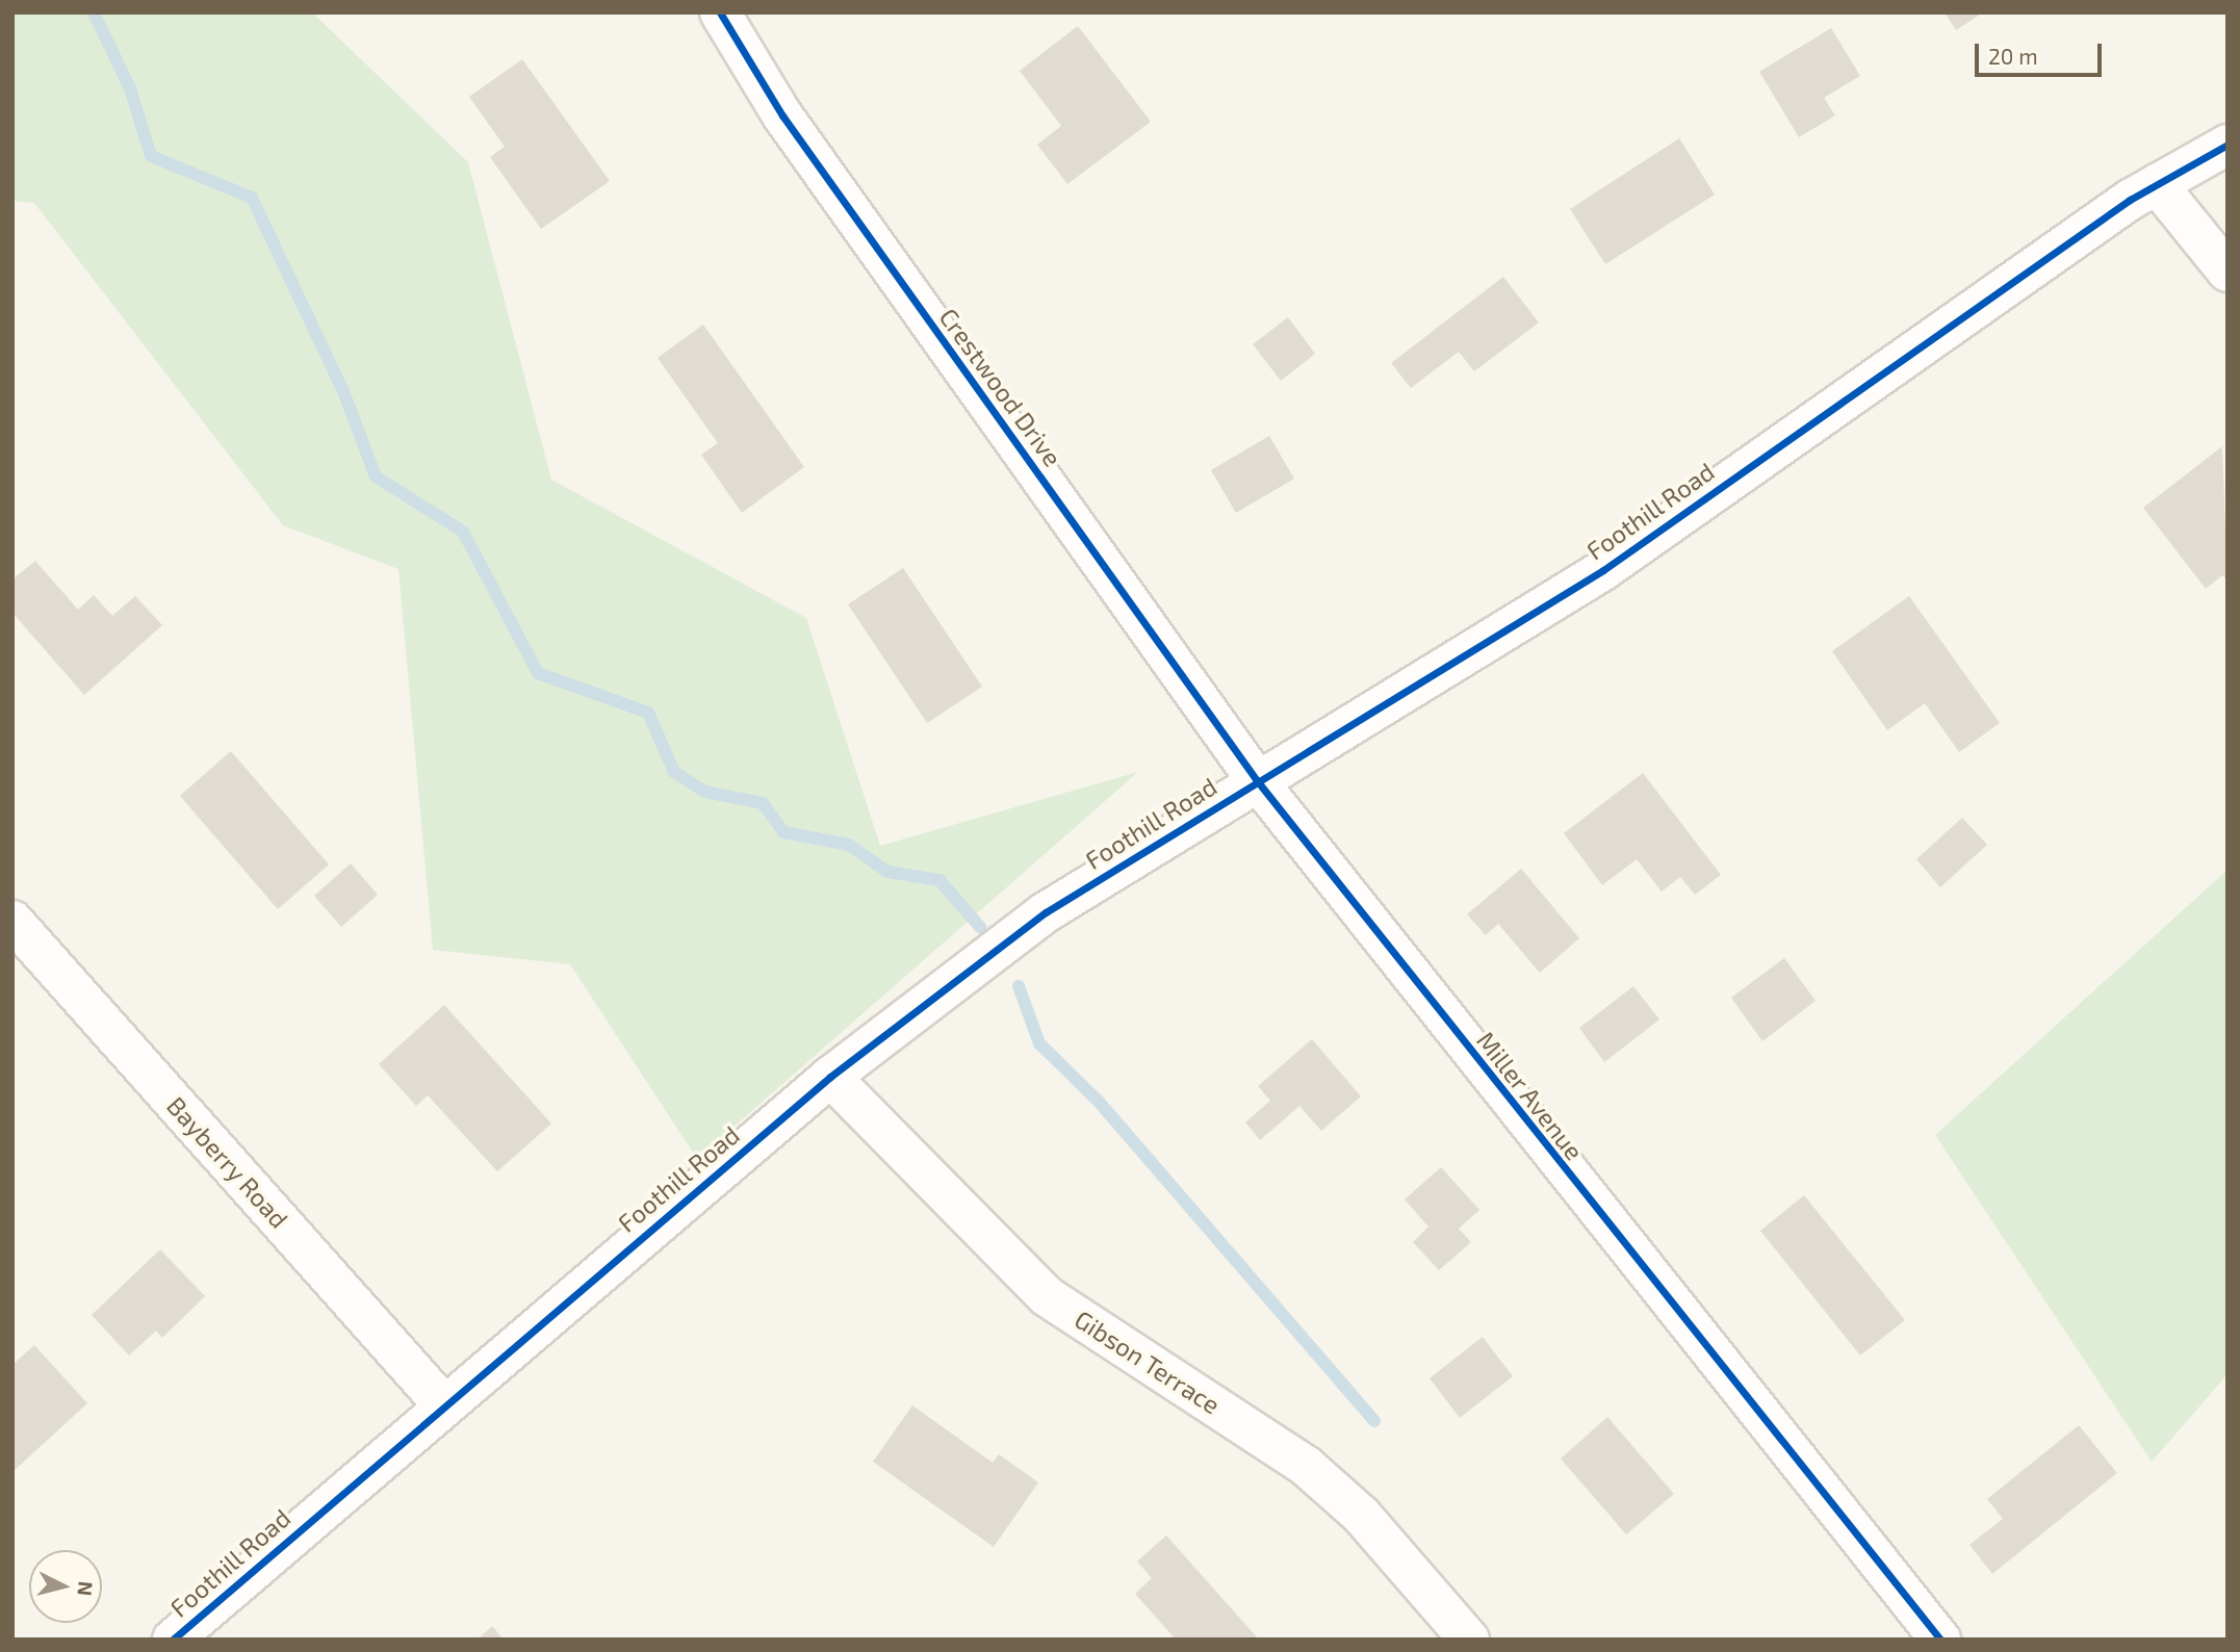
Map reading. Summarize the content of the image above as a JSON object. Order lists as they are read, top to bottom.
{
  "streets": {
    "street": [
      "Crestwood Drive",
      "Foothill Road",
      "Miller Avenue",
      "Bayberry Road",
      "Gibson Terrace"
    ]
  },
  "crossings": [
    ["Crestwood Drive", "Foothill Road"],
    ["Crestwood Drive", "Miller Avenue"],
    ["Foothill Road", "Miller Avenue"],
    ["Foothill Road", "Bayberry Road"],
    ["Foothill Road", "Gibson Terrace"]
  ],
  "scale_bar": "20 m",
  "north": "right"
}
